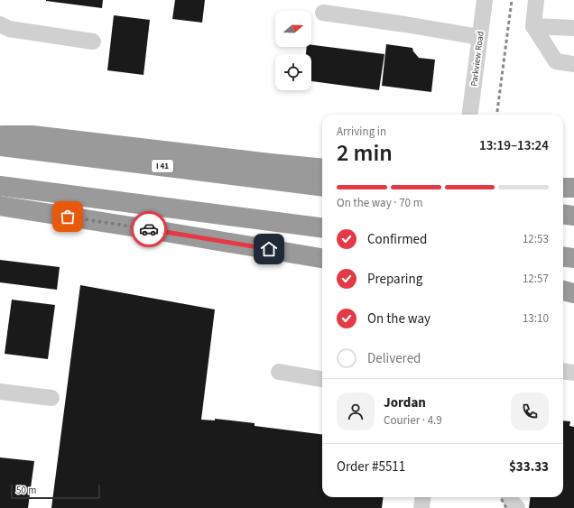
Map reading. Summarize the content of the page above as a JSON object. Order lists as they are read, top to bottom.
{
  "streets": {
    "highway": ["I 41"],
    "street": ["Parkview Road"]
  },
  "scale_bar": "50 m",
  "north": "right",
  "page": {
    "heading": ["2 min", "Arriving in", "13:19–13:24"],
    "panel": [
      "Jordan",
      "Courier · 4.9",
      "Order #5511",
      "$33.33"
    ],
    "bar": "On the way · 70 m",
    "list": [
      ["Confirmed", "12:53"],
      ["Preparing", "12:57"],
      ["On the way", "13:10"],
      "Delivered"
    ],
    "scale": "50 m"
  }
}
